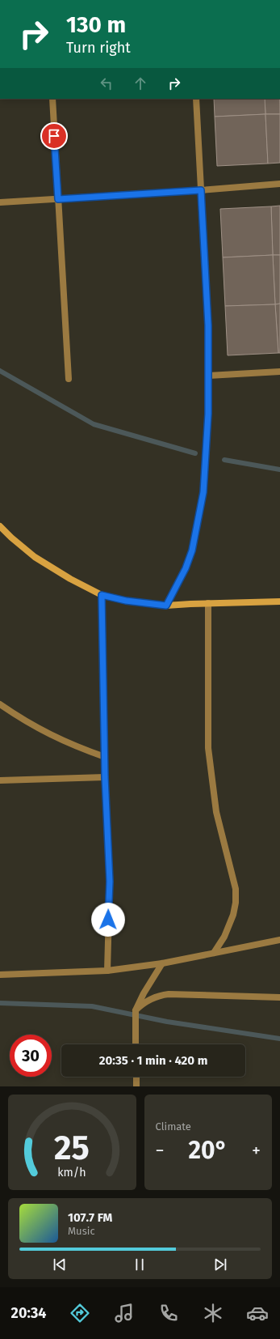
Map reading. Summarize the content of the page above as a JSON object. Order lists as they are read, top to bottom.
{
  "page": {
    "turn": ["130 m", "Turn right"],
    "limit": "30",
    "trip": "20:35 · 1 min · 420 m",
    "tile": "Climate",
    "heat": ["−", "20°", "+"],
    "song": ["107.7 FM", "Music"],
    "tabs": "20:34",
    "gauge": ["25", "km/h"]
  }
}
